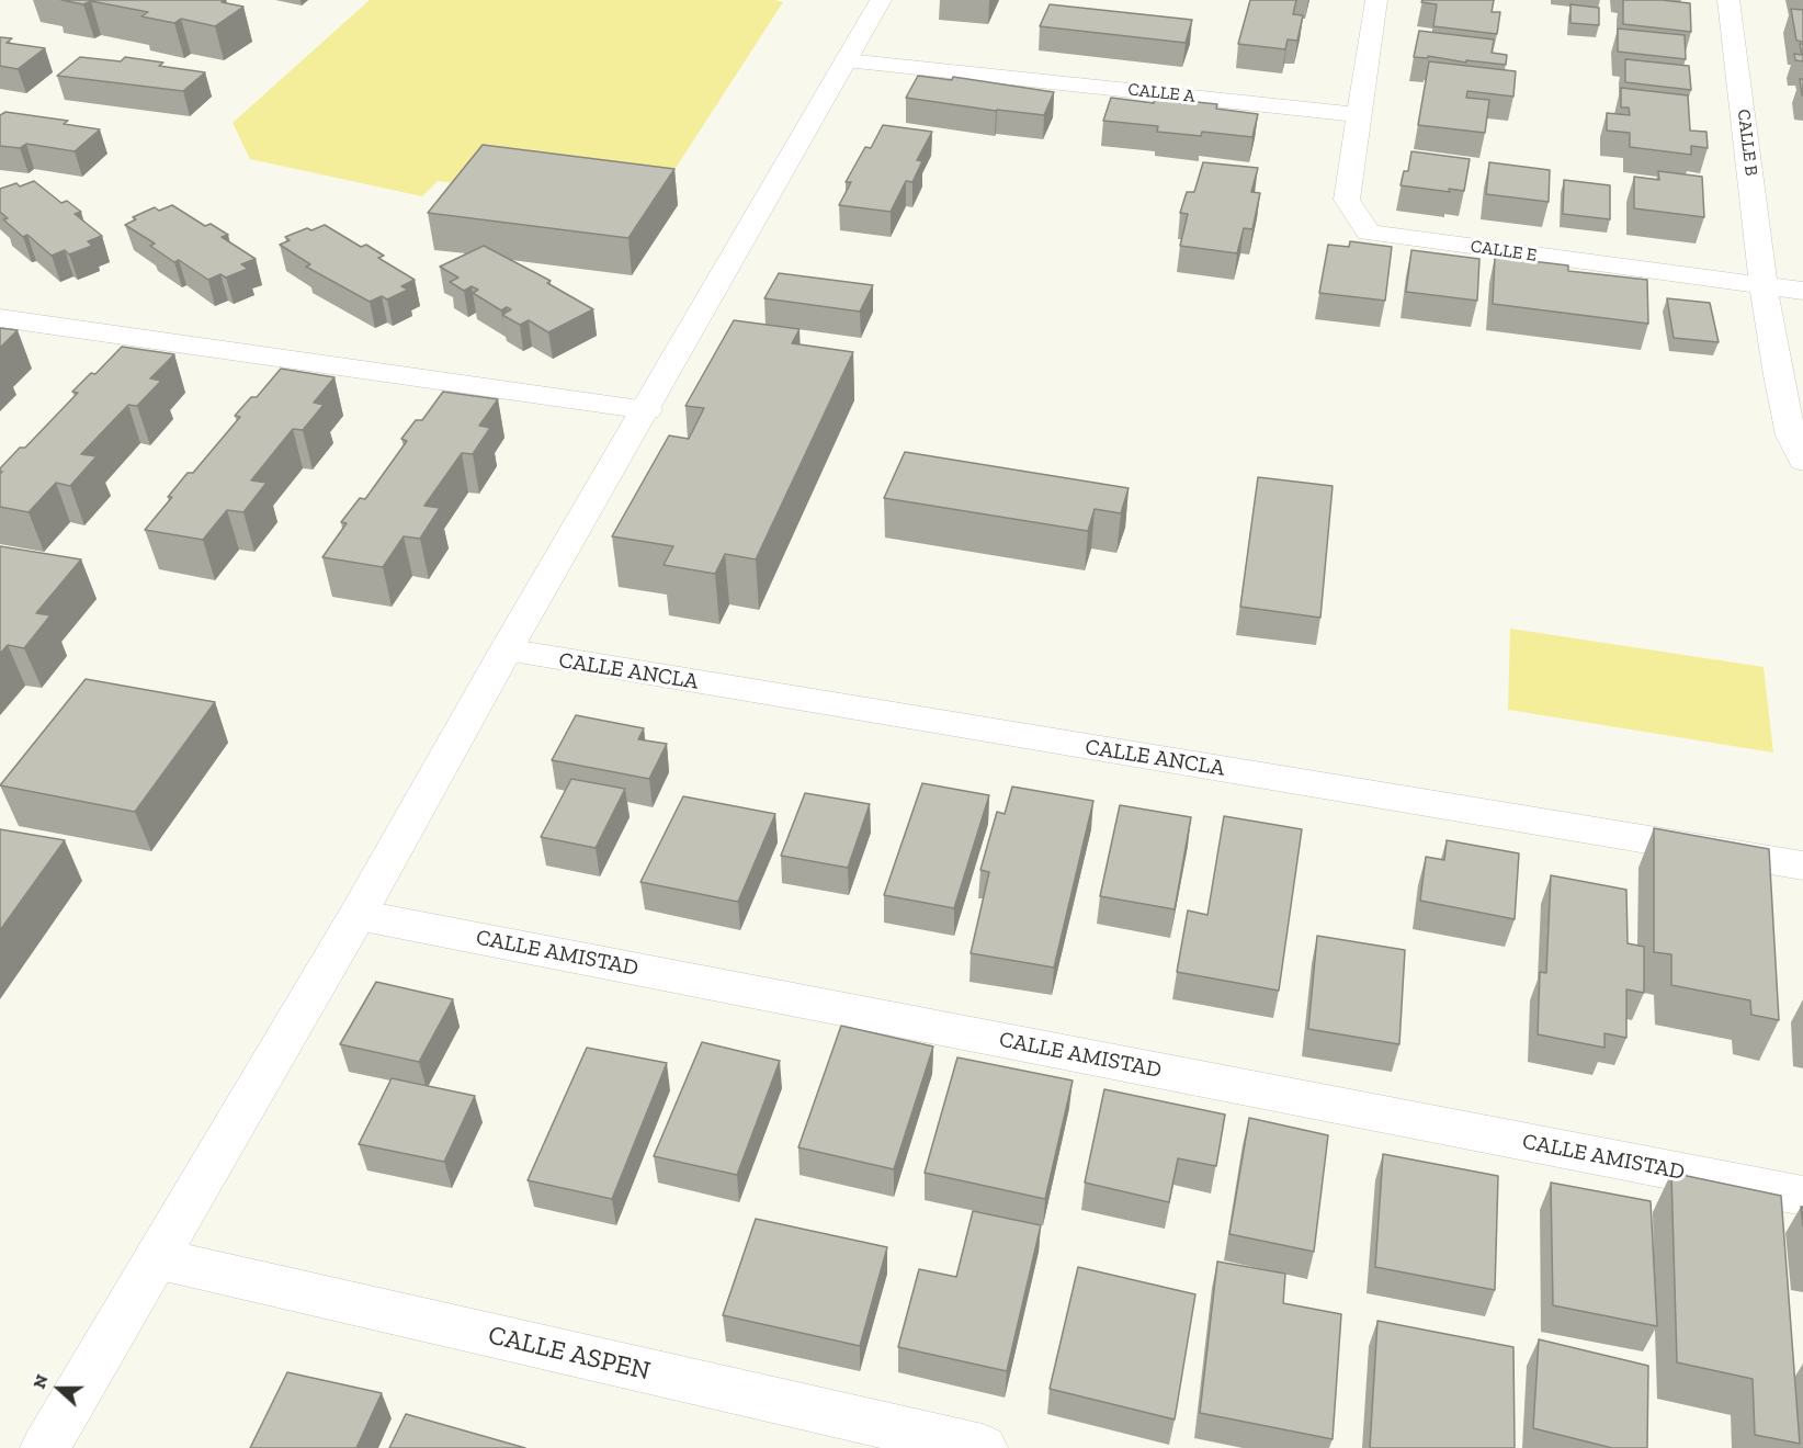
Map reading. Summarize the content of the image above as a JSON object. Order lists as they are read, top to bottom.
{
  "streets": {
    "street": [
      "CALLE A",
      "CALLE B",
      "CALLE E",
      "CALLE ANCLA",
      "CALLE AMISTAD",
      "CALLE ASPEN"
    ]
  },
  "crossings": [
    ["CALLE A", "CALLE E"],
    ["CALLE B", "CALLE E"]
  ],
  "north": "left"
}
